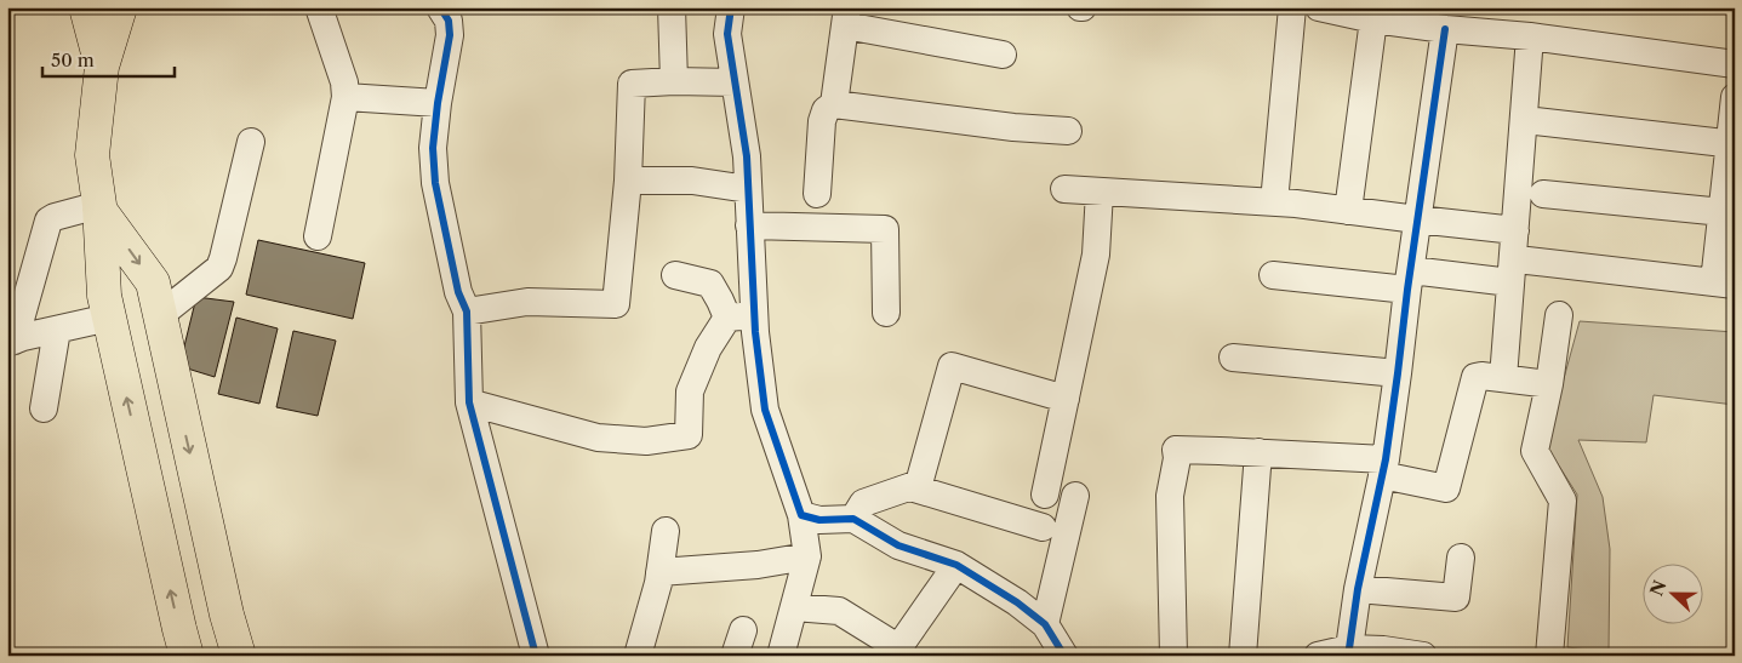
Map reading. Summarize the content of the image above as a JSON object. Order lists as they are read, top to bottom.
{
  "scale_bar": "50 m",
  "north": "left"
}
